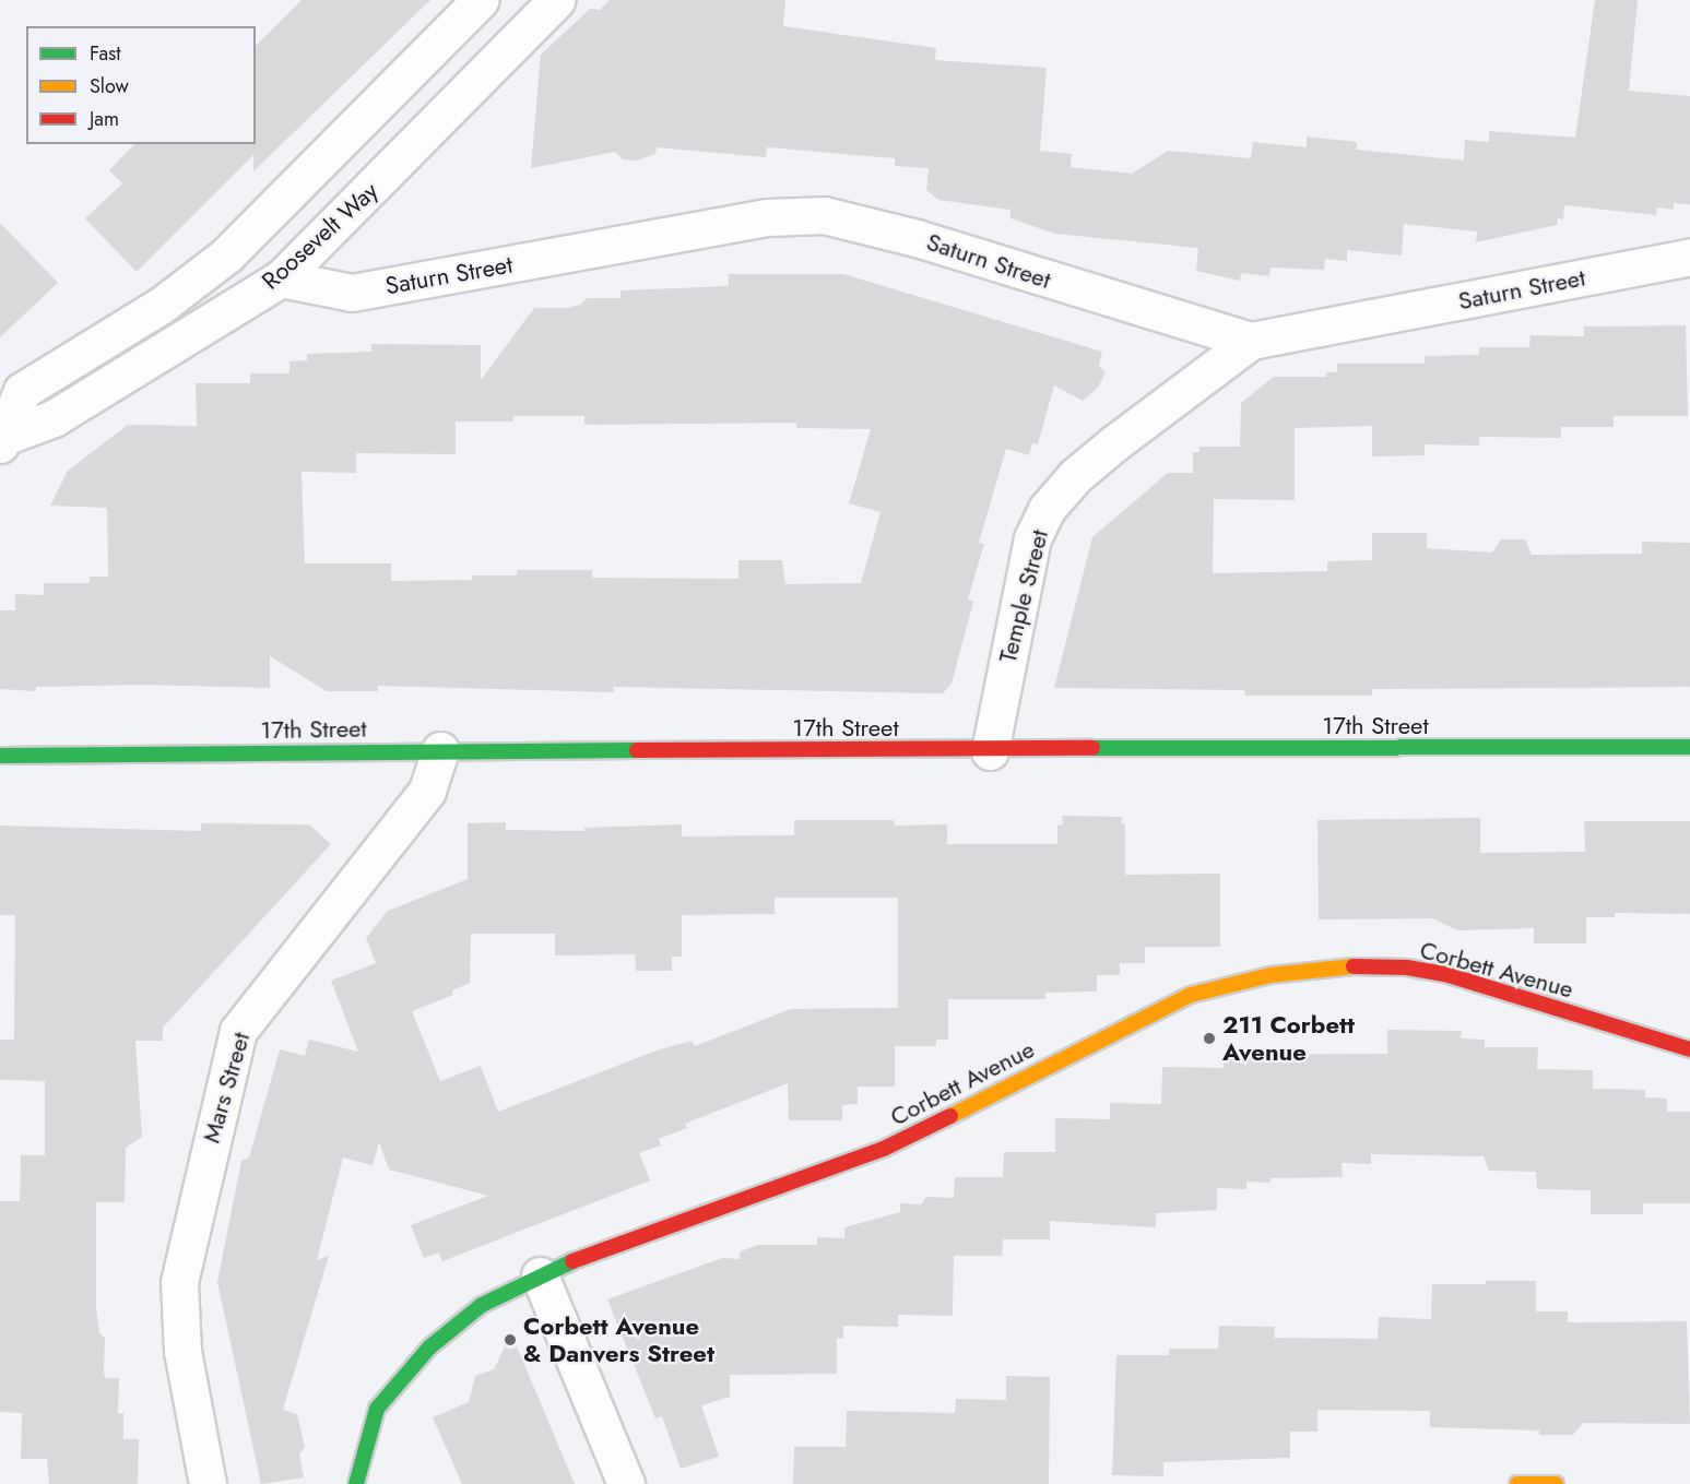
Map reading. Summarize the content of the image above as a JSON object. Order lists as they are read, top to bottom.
{
  "streets": {
    "main road": ["17th Street", "Corbett Avenue"],
    "street": [
      "Roosevelt Way",
      "Saturn Street",
      "Temple Street",
      "Mars Street"
    ]
  },
  "crossings": [
    ["Roosevelt Way", "Saturn Street"],
    ["Saturn Street", "Temple Street"],
    ["Temple Street", "17th Street"],
    ["17th Street", "Mars Street"]
  ],
  "places": ["211 Corbett Avenue", "Corbett Avenue & Danvers Street"],
  "legend": ["Fast", "Slow", "Jam"]
}
